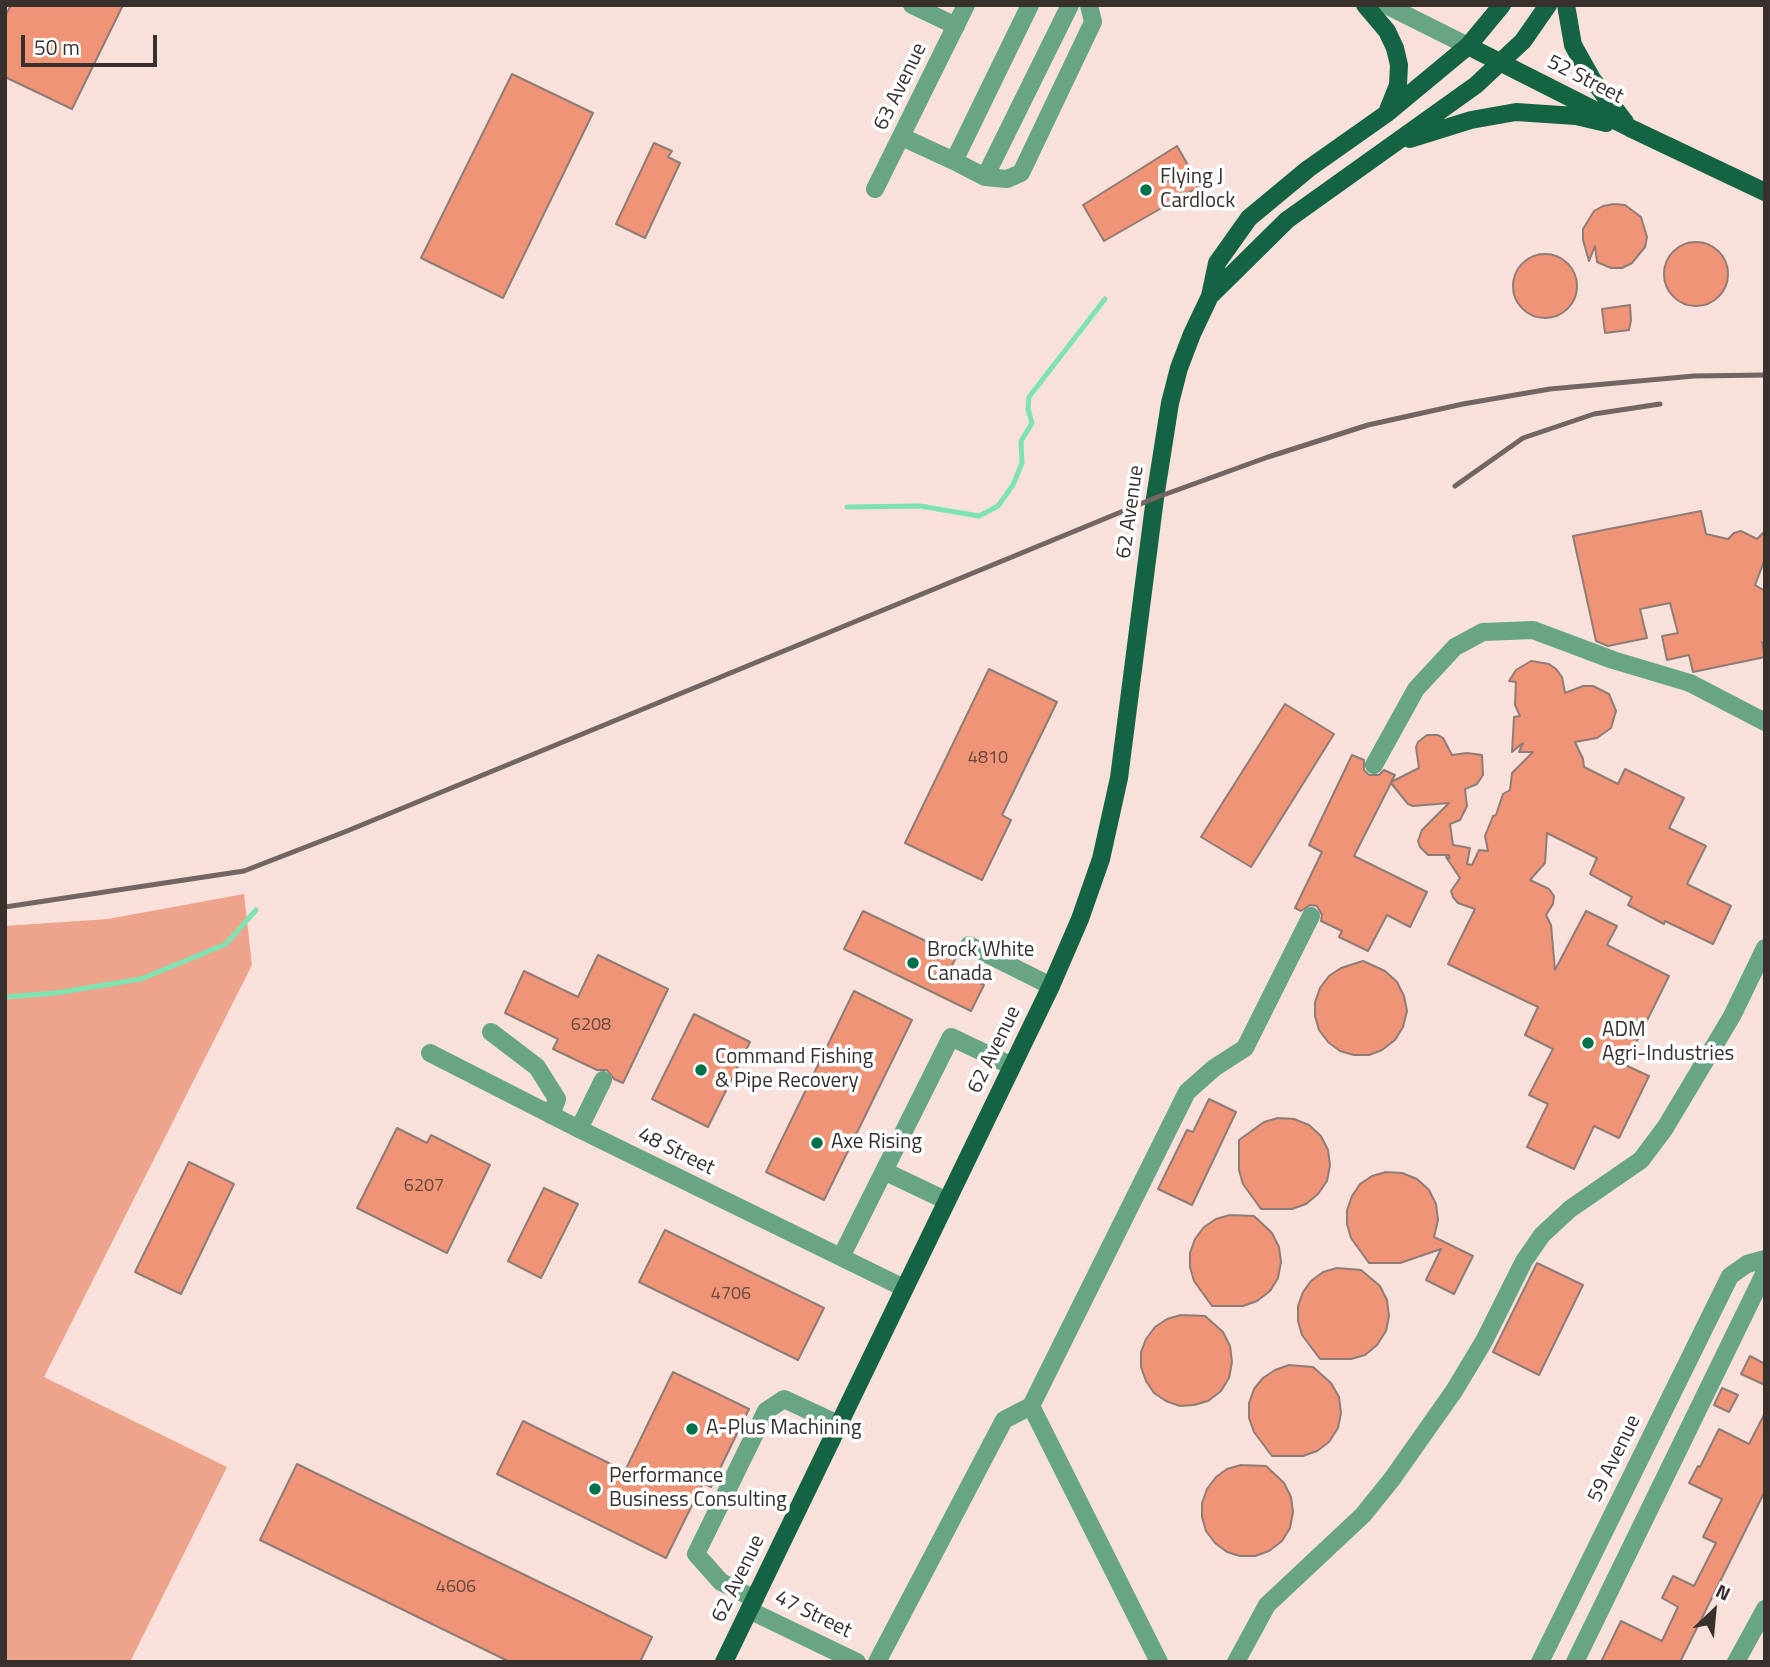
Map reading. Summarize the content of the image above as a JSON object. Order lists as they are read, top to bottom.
{
  "streets": {
    "main road": ["52 Street", "62 Avenue"],
    "street": [
      "63 Avenue",
      "48 Street",
      "59 Avenue",
      "47 Street"
    ]
  },
  "crossings": [
    ["52 Street", "62 Avenue"],
    ["62 Avenue", "48 Street"],
    ["62 Avenue", "47 Street"]
  ],
  "places": [
    "Flying J Cardlock",
    "Brock White Canada",
    "ADM Agri-Industries",
    "Command Fishing & Pipe Recovery",
    "Axe Rising",
    "A-Plus Machining",
    "Performance Business Consulting"
  ],
  "house_numbers": [
    "4810",
    "6208",
    "6207",
    "4706",
    "4606"
  ],
  "scale_bar": "50 m",
  "north": "top right"
}
